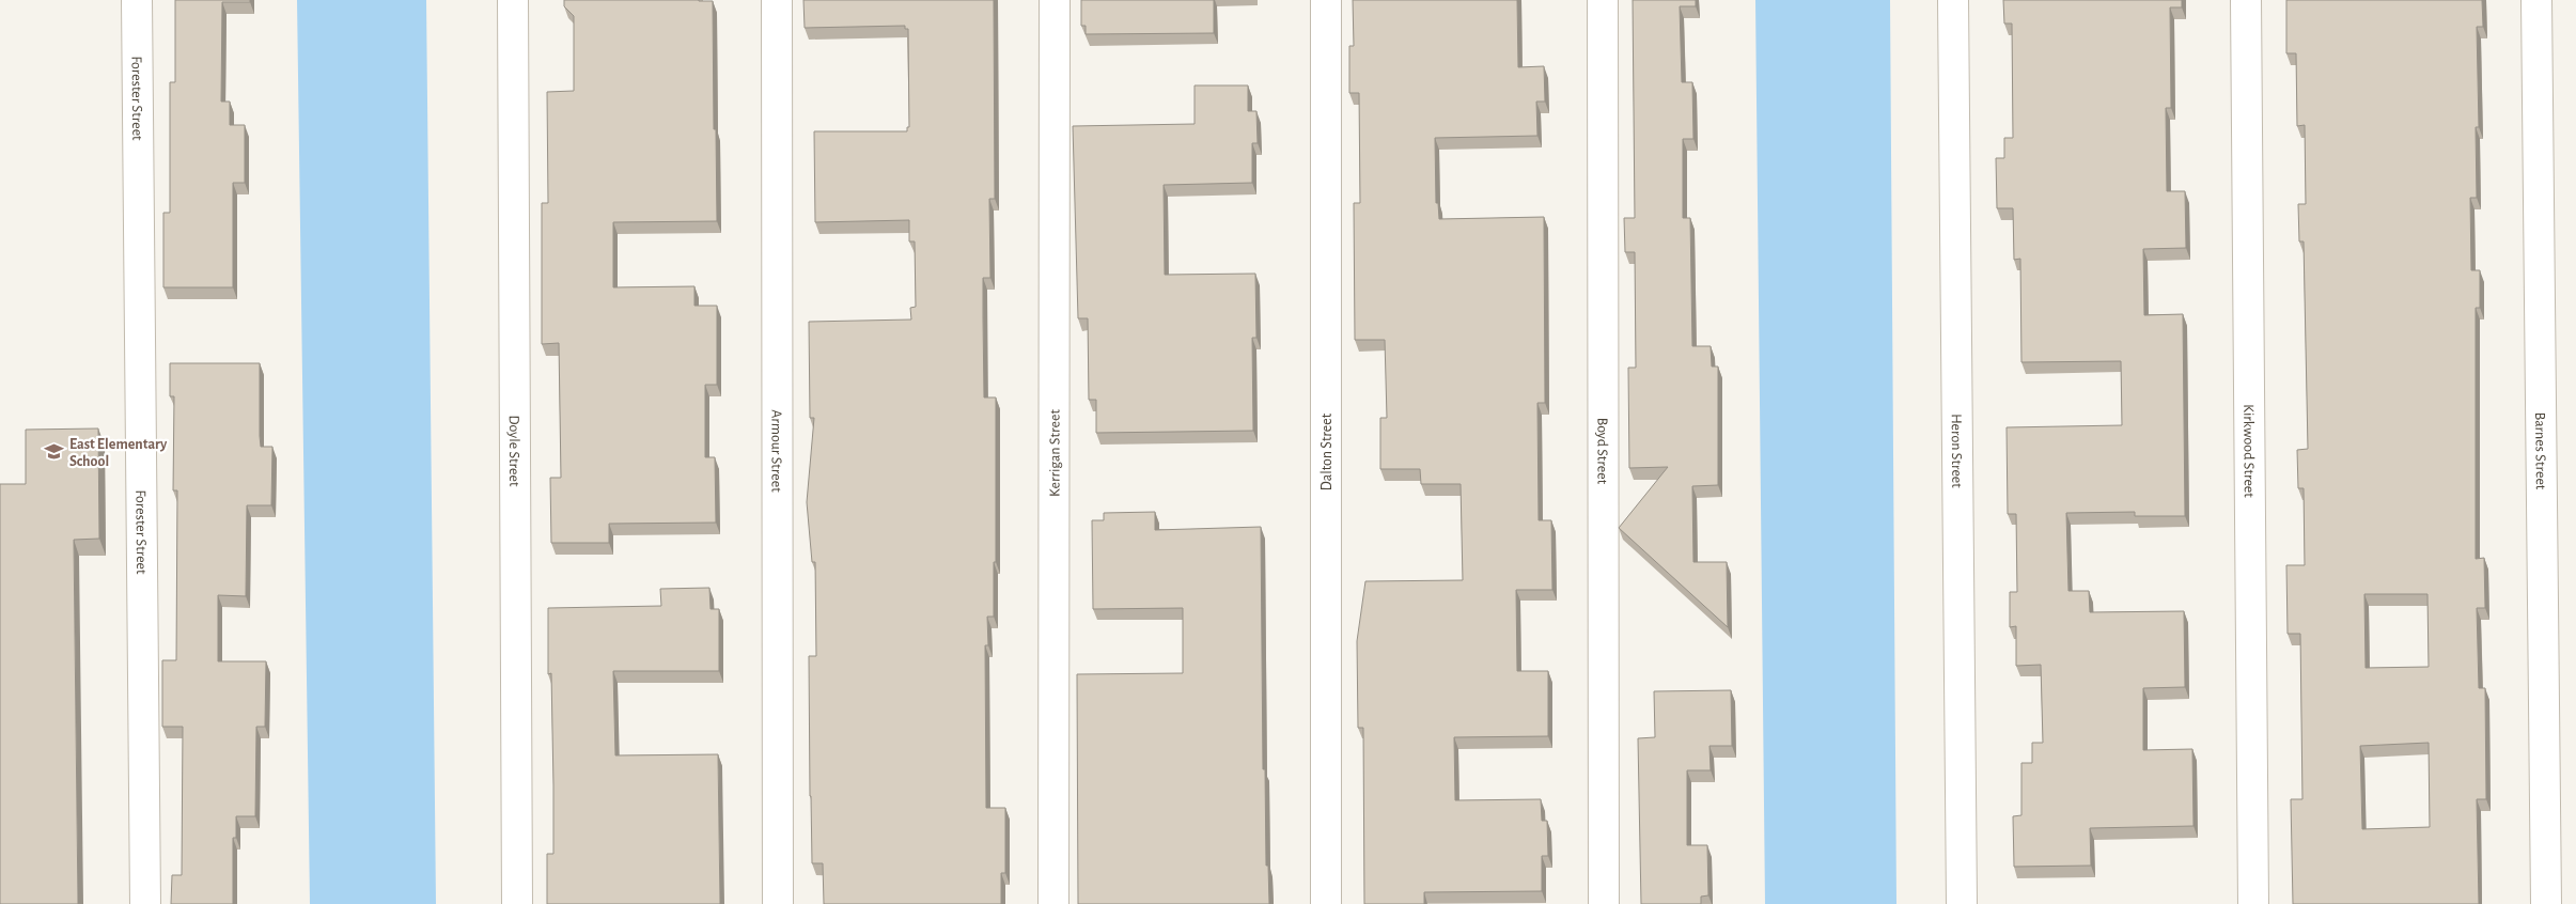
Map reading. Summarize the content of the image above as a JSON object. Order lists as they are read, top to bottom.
{
  "streets": {
    "street": [
      "Forester Street",
      "Doyle Street",
      "Armour Street",
      "Kerrigan Street",
      "Dalton Street",
      "Boyd Street",
      "Heron Street",
      "Kirkwood Street",
      "Barnes Street"
    ]
  },
  "places": {
    "school or university": ["East Elementary School"]
  }
}
